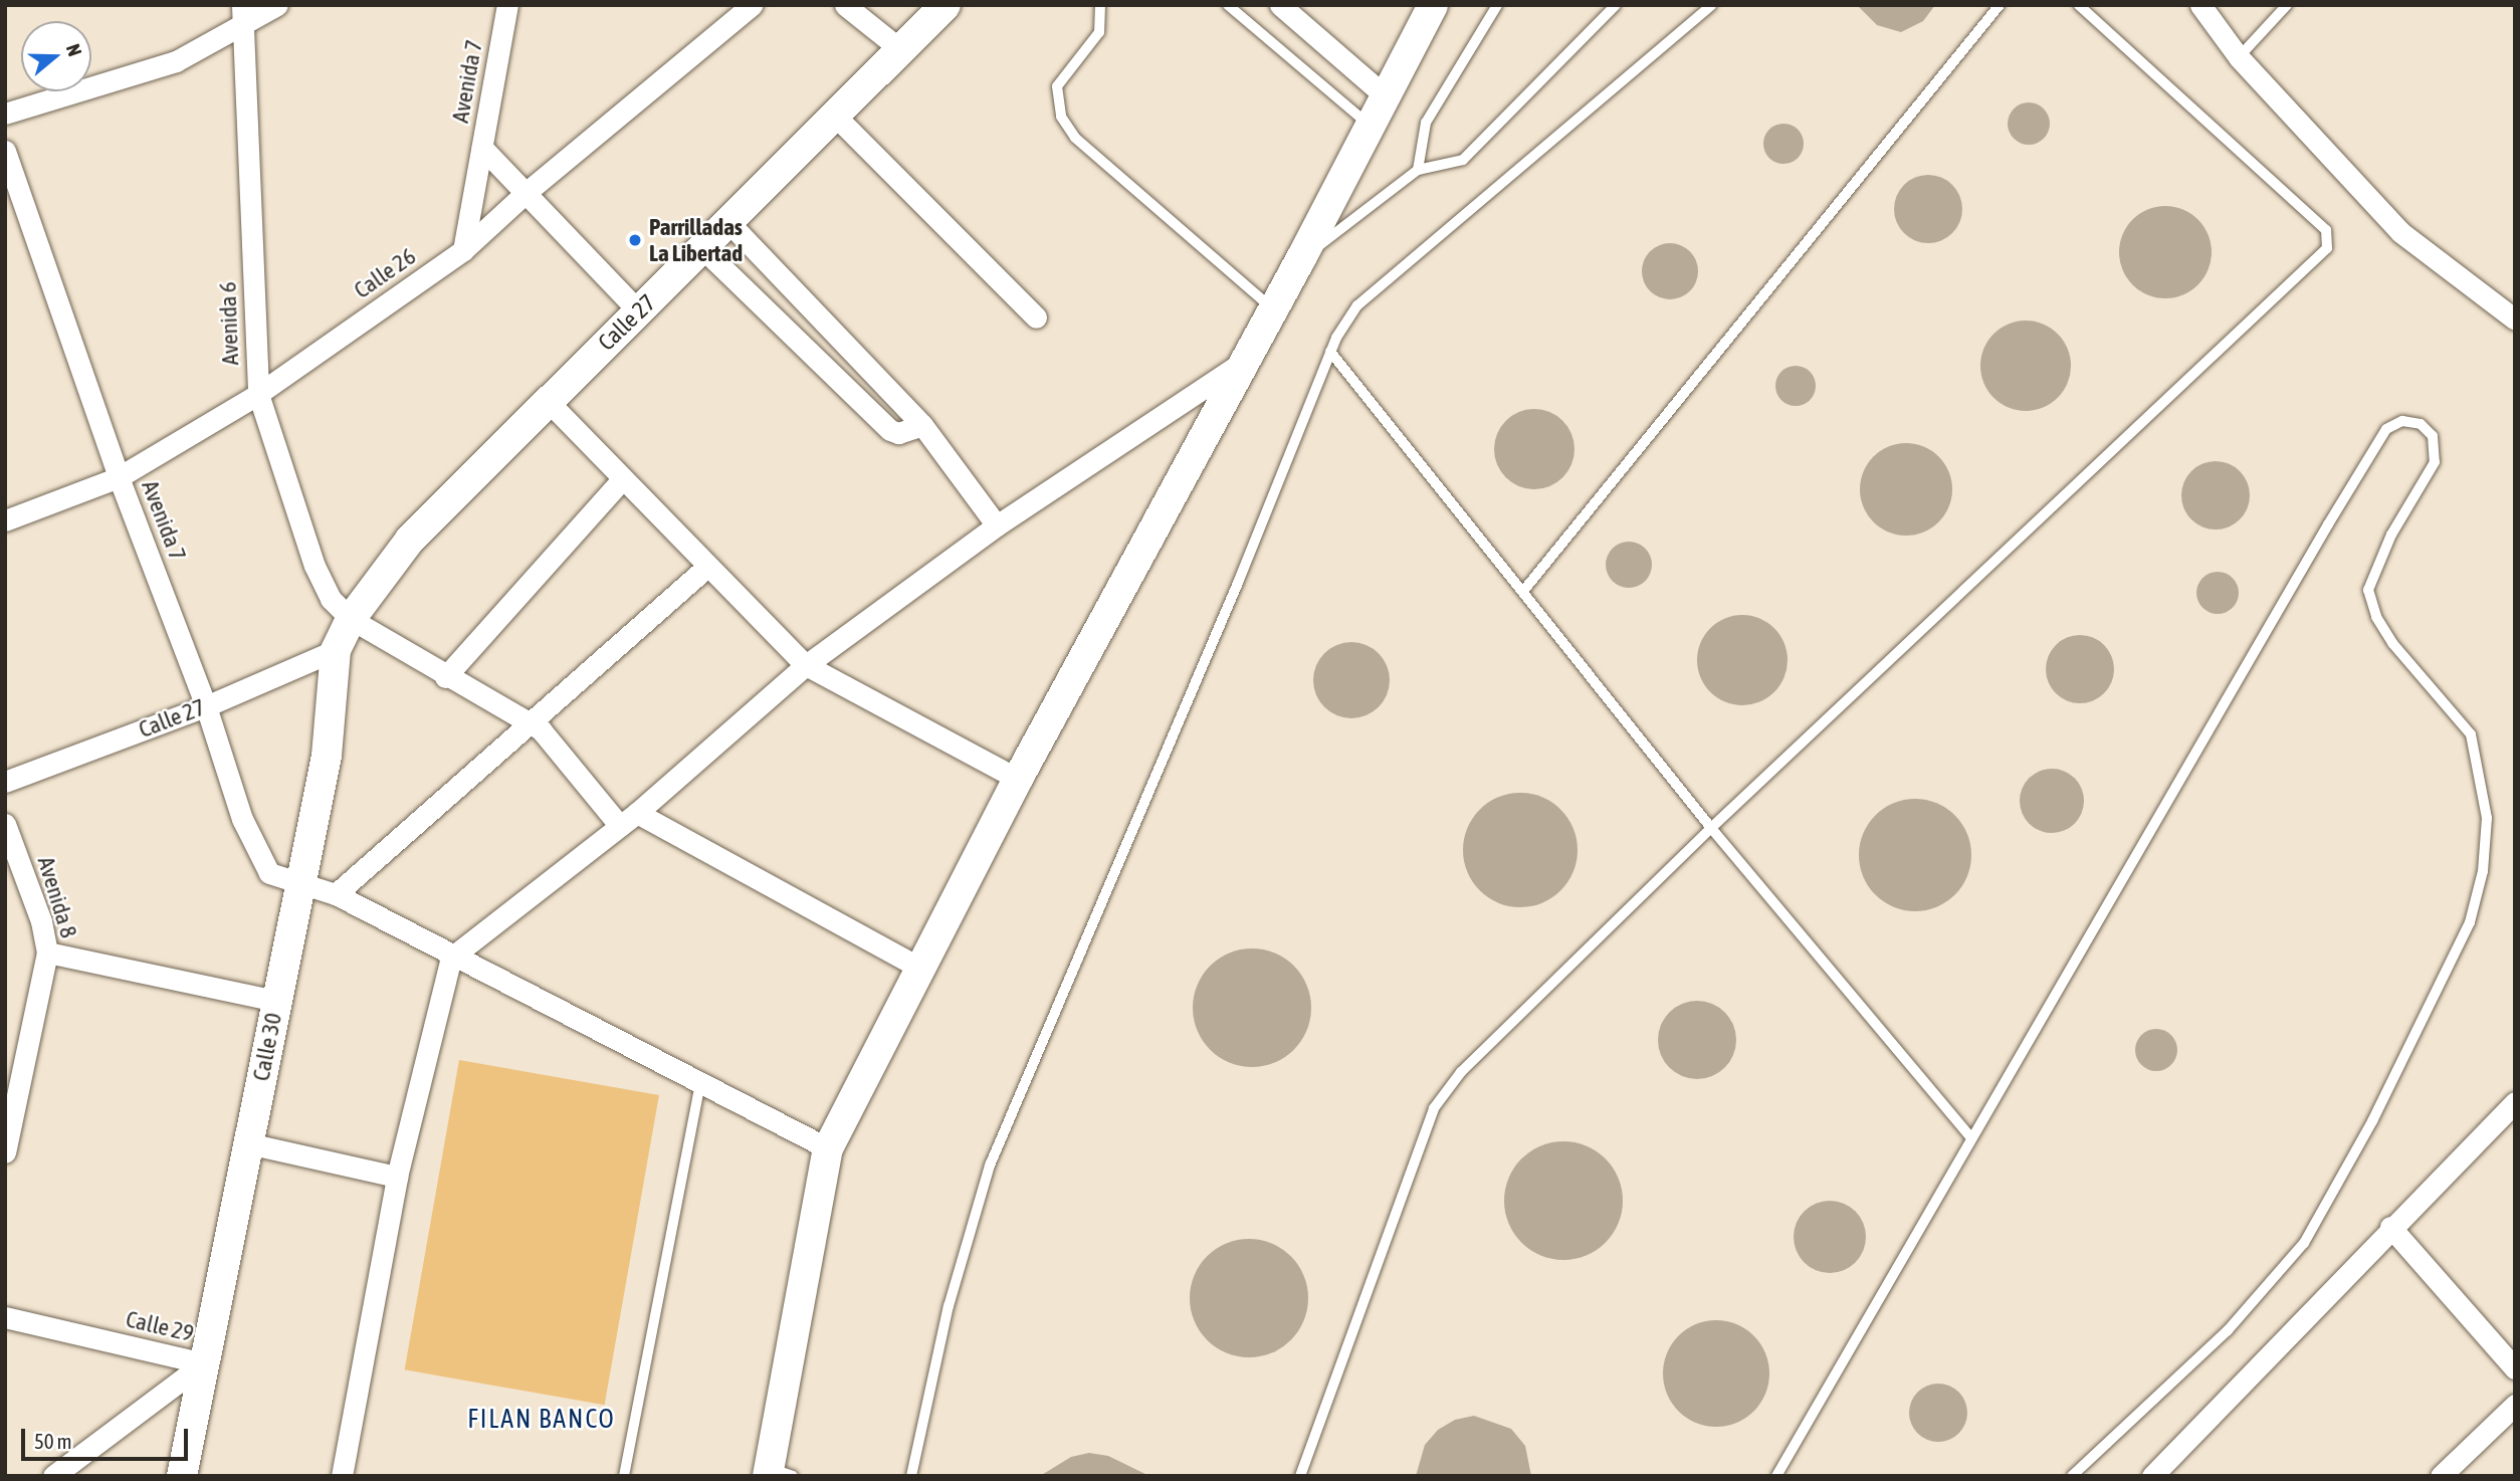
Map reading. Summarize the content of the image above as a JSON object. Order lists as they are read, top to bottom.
{
  "streets": {
    "main road": ["Calle 27", "Calle 30"],
    "street": [
      "Avenida 7",
      "Calle 26",
      "Avenida 6",
      "Avenida 8",
      "Calle 29"
    ]
  },
  "crossings": [
    ["Avenida 7", "Calle 26"],
    ["Avenida 7", "Calle 27"],
    ["Avenida 7", "Calle 30"],
    ["Calle 26", "Avenida 6"],
    ["Calle 27", "Avenida 6"],
    ["Calle 27", "Calle 30"],
    ["Avenida 6", "Calle 30"],
    ["Calle 30", "Calle 29"]
  ],
  "districts": ["FILAN BANCO"],
  "places": ["Parrilladas La Libertad"],
  "scale_bar": "50 m",
  "north": "right"
}
